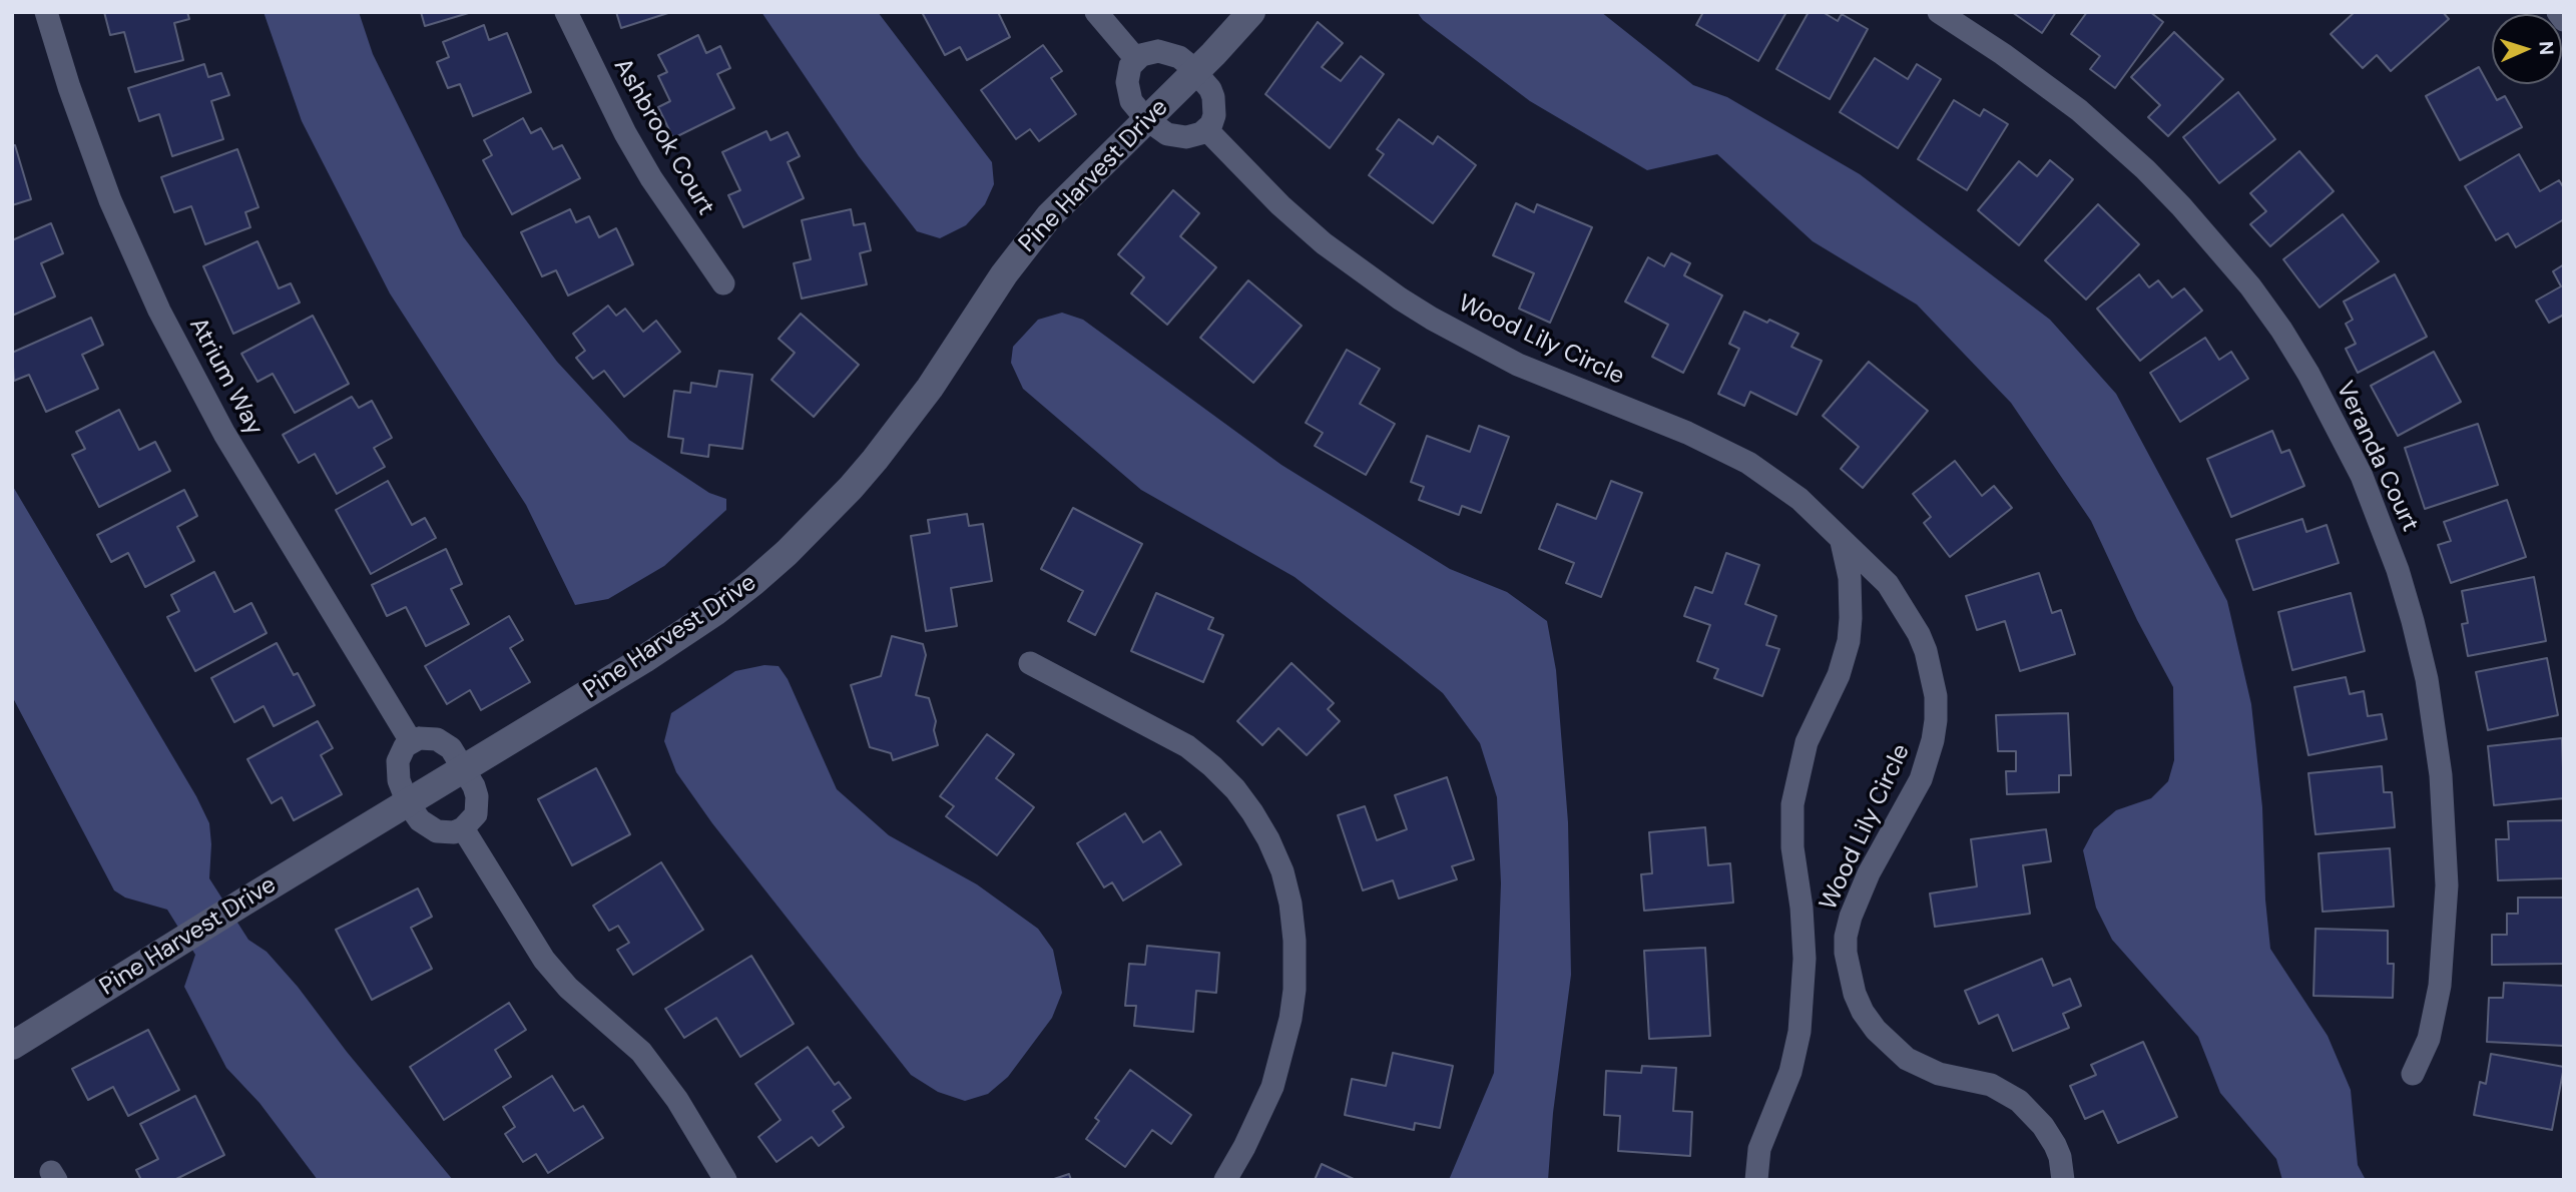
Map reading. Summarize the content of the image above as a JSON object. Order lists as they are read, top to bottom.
{
  "streets": {
    "street": [
      "Ashbrook Court",
      "Pine Harvest Drive",
      "Wood Lily Circle",
      "Atrium Way",
      "Veranda Court"
    ]
  },
  "north": "right"
}
